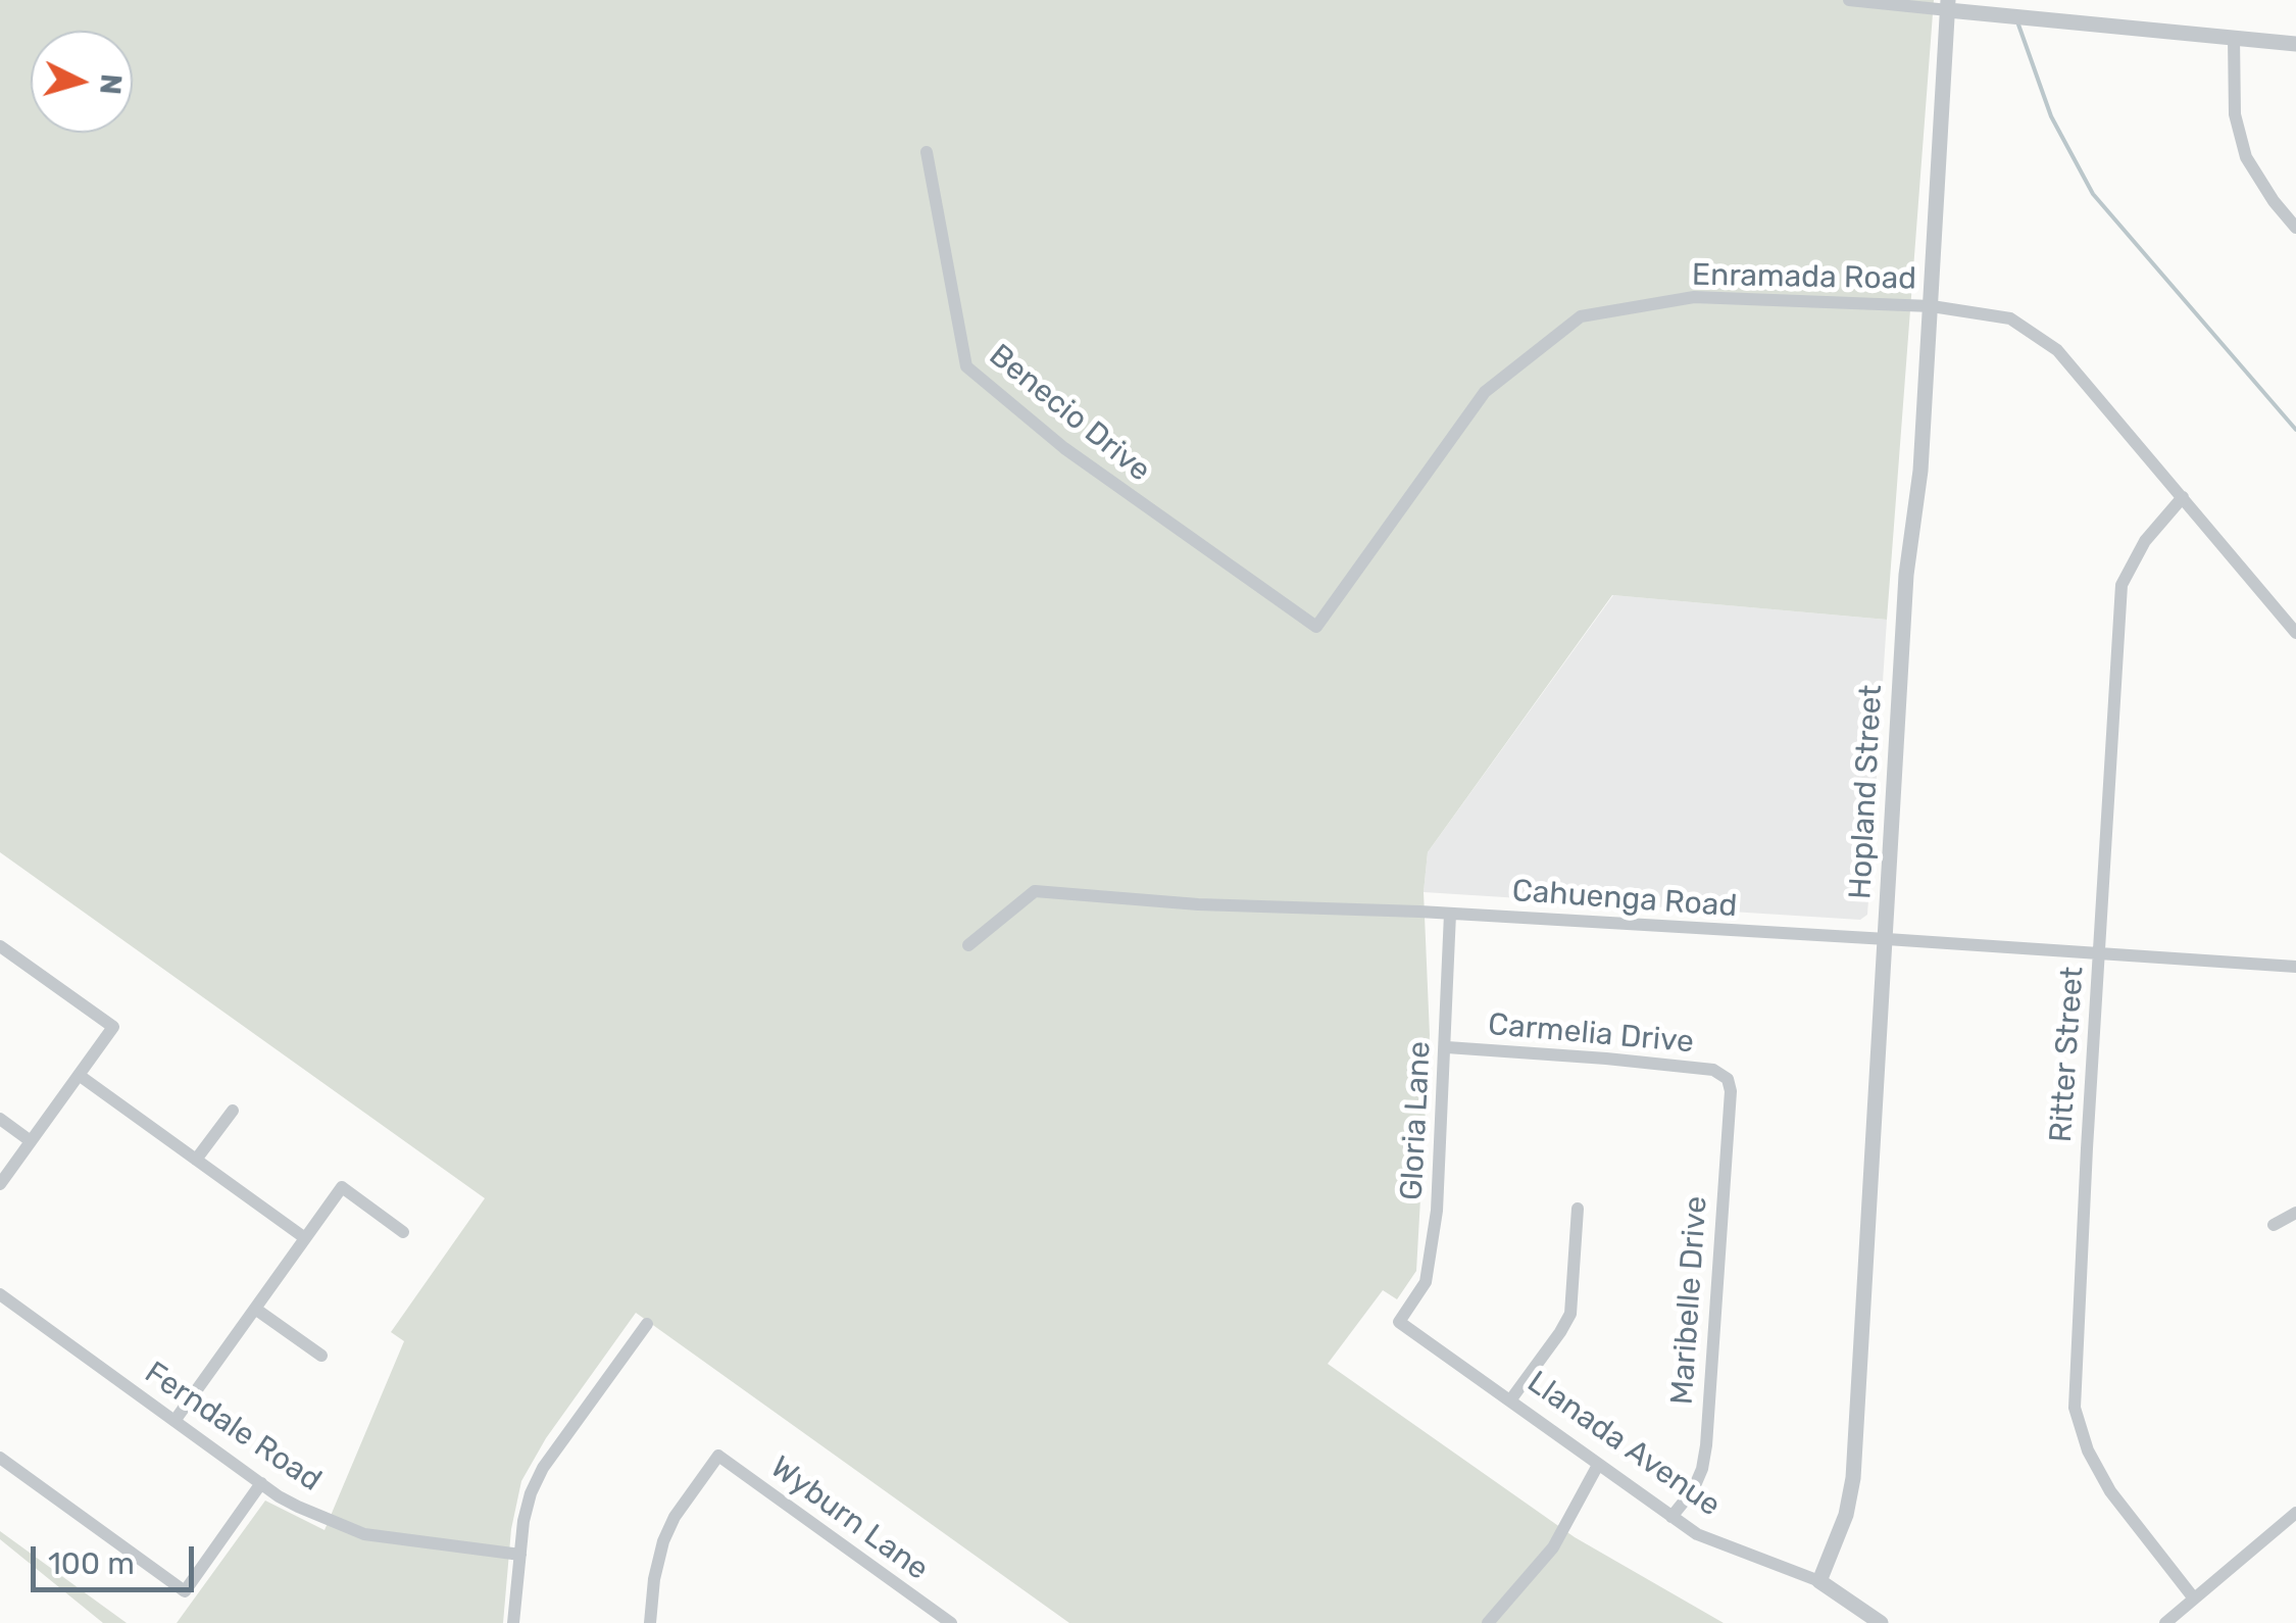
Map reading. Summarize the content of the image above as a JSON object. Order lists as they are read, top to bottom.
{
  "streets": {
    "street": [
      "Enramada Road",
      "Benecio Drive",
      "Hopland Street",
      "Cahuenga Road",
      "Carmelia Drive",
      "Ritter Street",
      "Gloria Lane",
      "Maribelle Drive",
      "Ferndale Road",
      "Llanada Avenue",
      "Wyburn Lane"
    ]
  },
  "crossings": [
    ["Enramada Road", "Benecio Drive"],
    ["Enramada Road", "Hopland Street"],
    ["Enramada Road", "Ritter Street"],
    ["Hopland Street", "Cahuenga Road"],
    ["Hopland Street", "Llanada Avenue"],
    ["Cahuenga Road", "Ritter Street"],
    ["Cahuenga Road", "Gloria Lane"],
    ["Carmelia Drive", "Gloria Lane"],
    ["Carmelia Drive", "Maribelle Drive"],
    ["Gloria Lane", "Llanada Avenue"],
    ["Maribelle Drive", "Llanada Avenue"]
  ],
  "scale_bar": "100 m",
  "north": "right"
}
